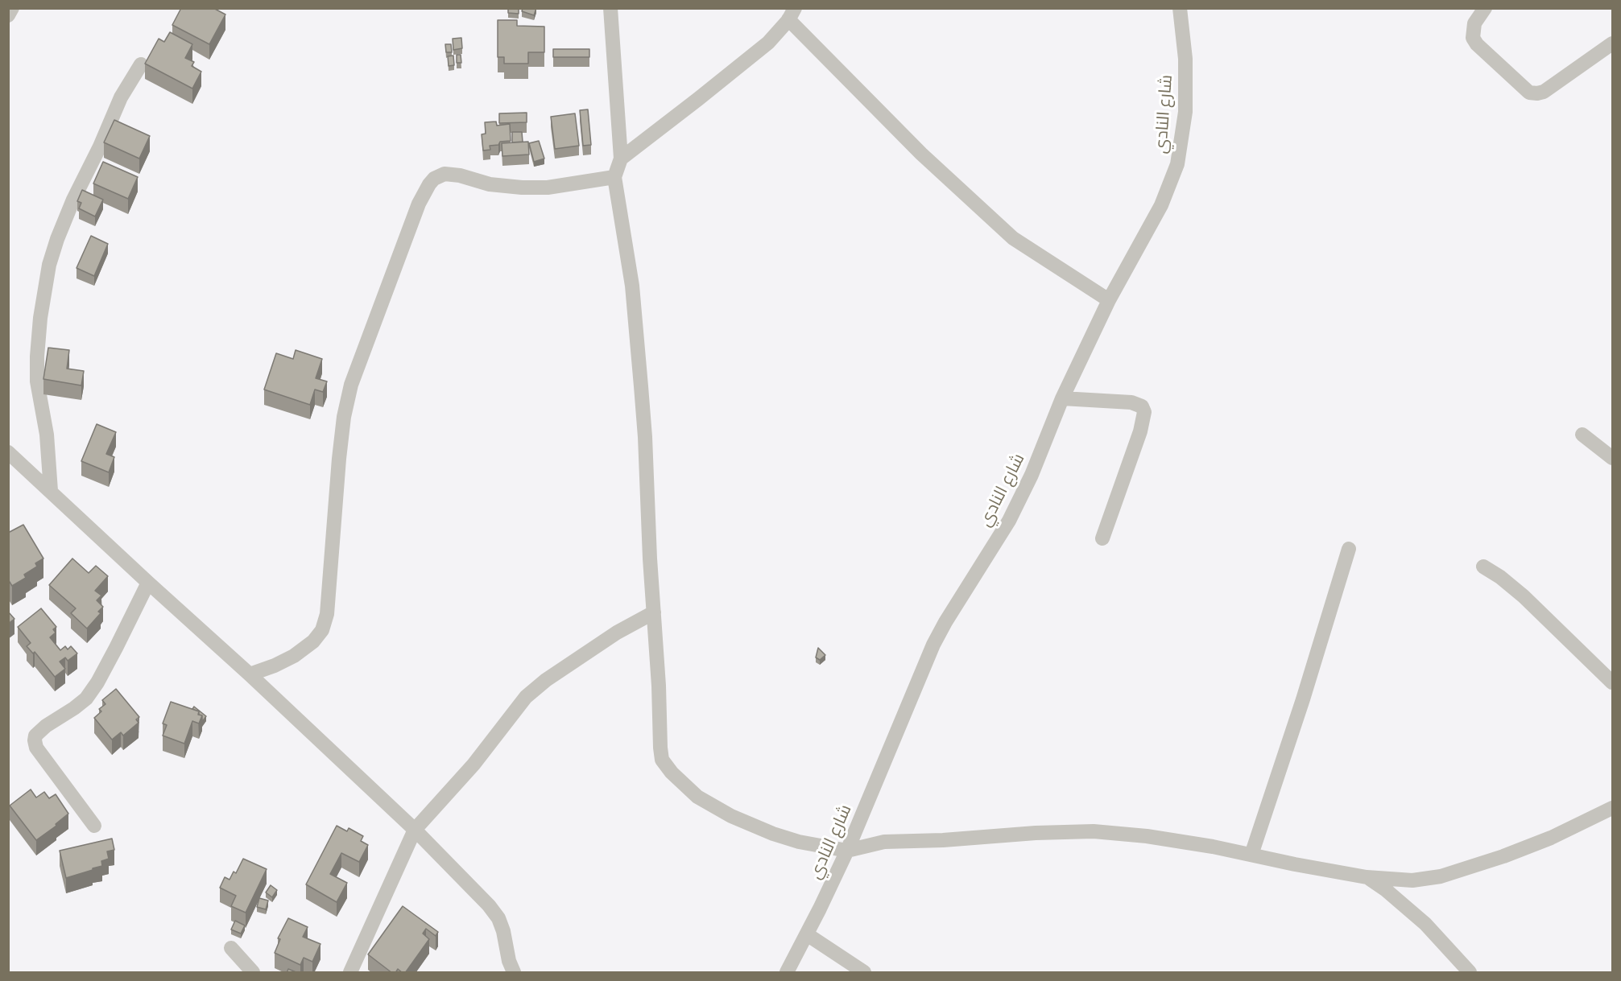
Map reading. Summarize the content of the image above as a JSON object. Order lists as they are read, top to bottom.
{
  "streets": {
    "street": ["شارع النادي"]
  }
}
